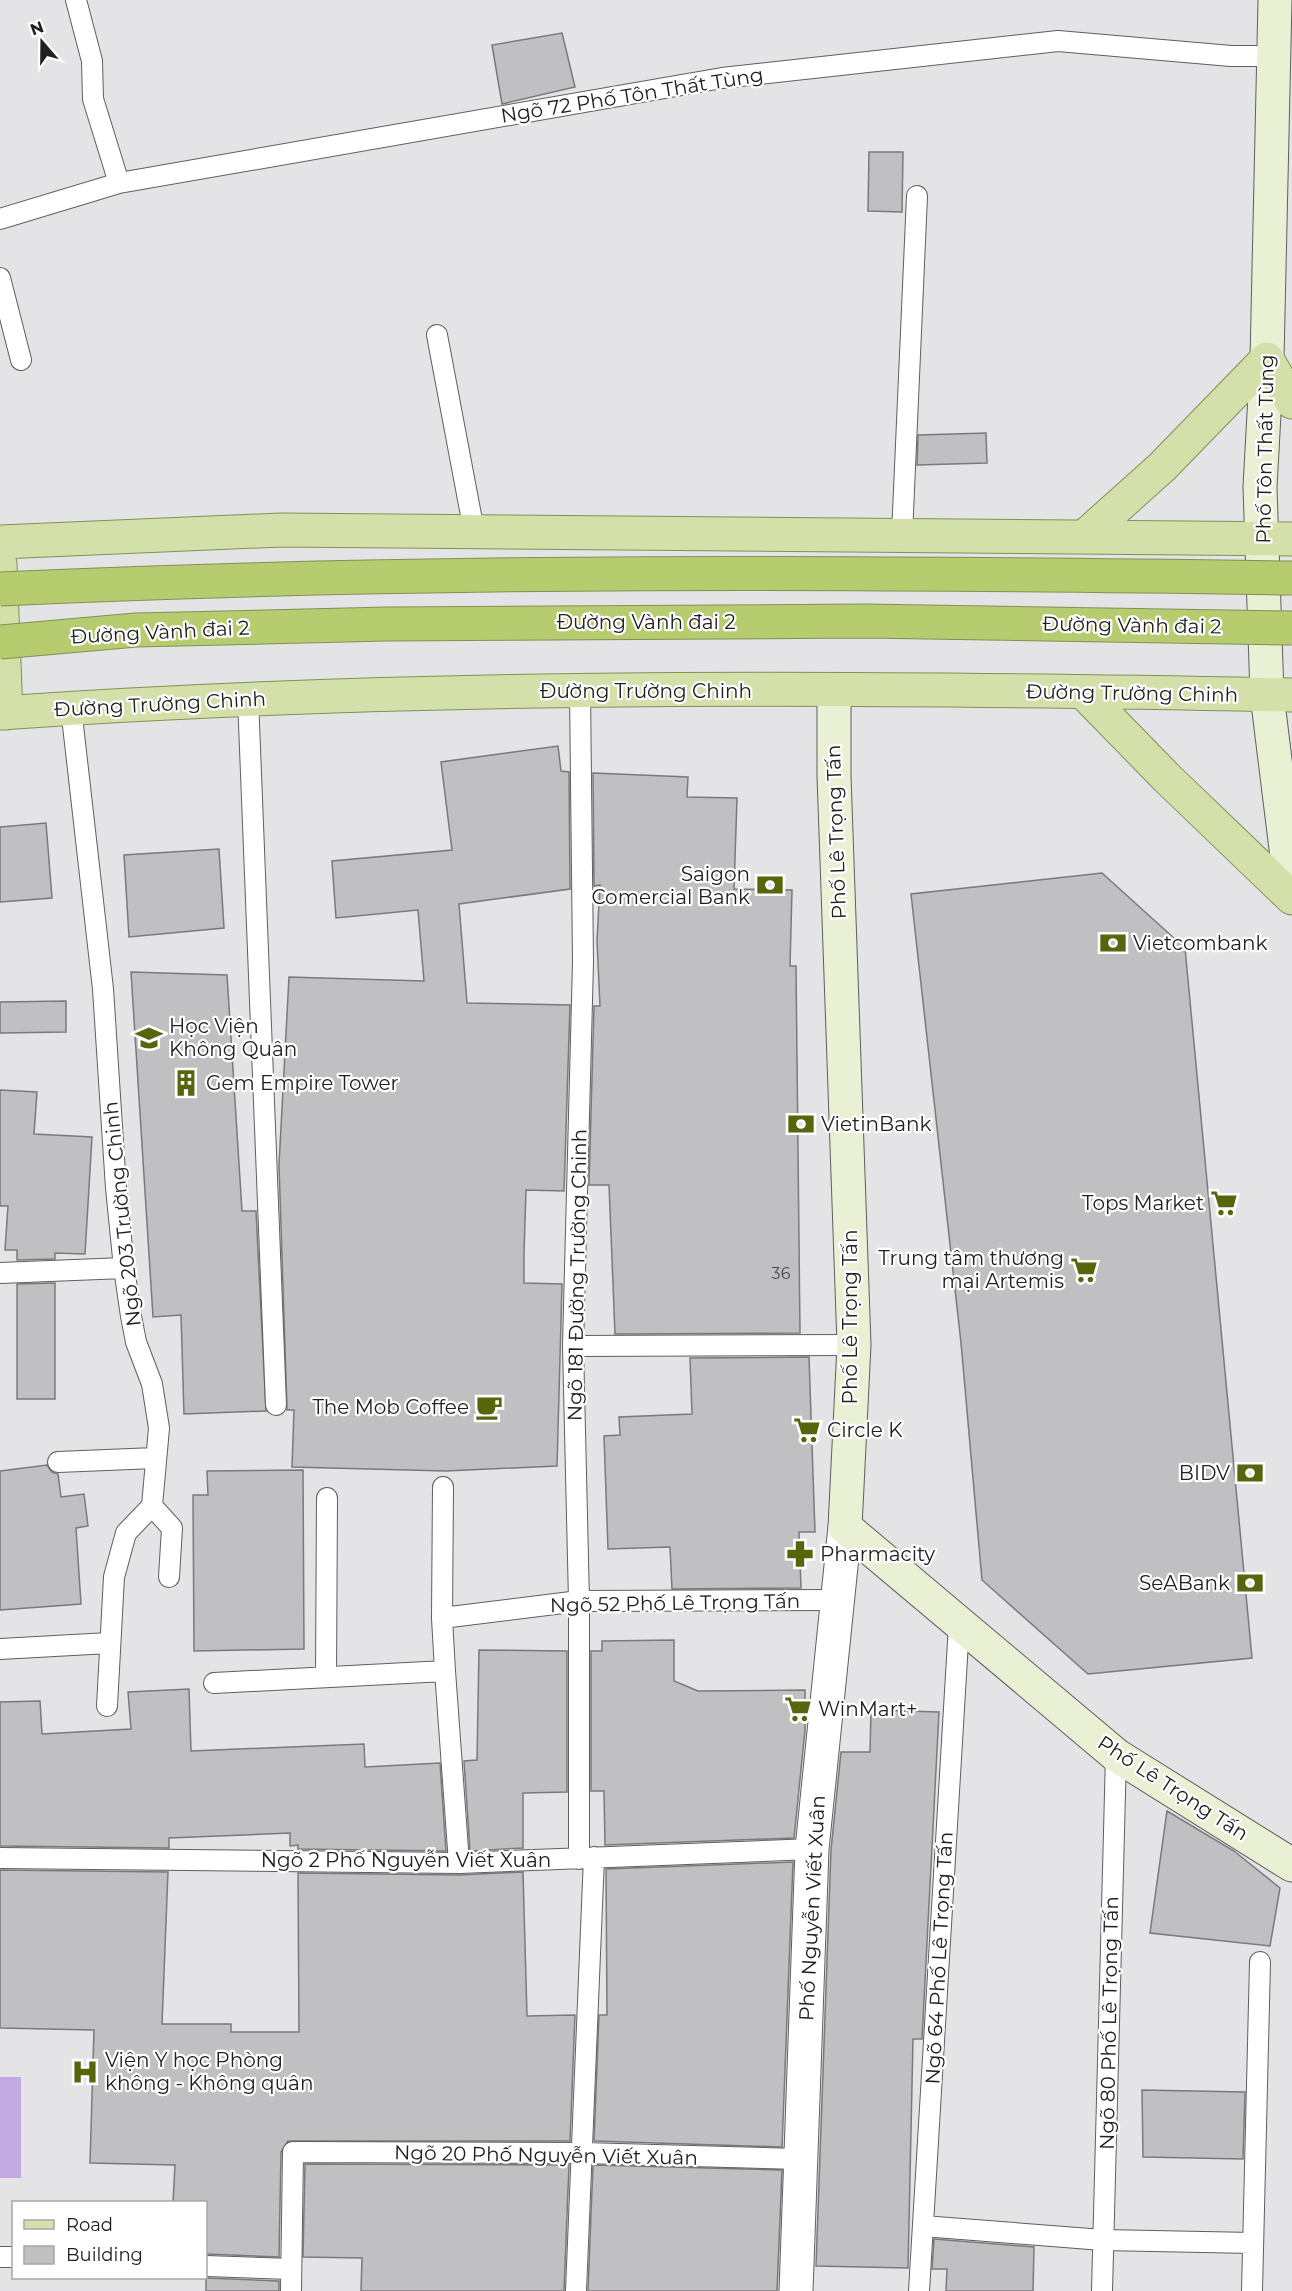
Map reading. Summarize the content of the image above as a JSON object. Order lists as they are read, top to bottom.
{
  "streets": {
    "highway": ["Đường Vành đai 2"],
    "main road": ["Phố Tôn Thất Tùng", "Đường Trường Chinh", "Phố Lê Trọng Tấn"],
    "street": ["Phố Nguyễn Viết Xuân"],
    "lane": [
      "Ngõ 72 Phố Tôn Thất Tùng",
      "Ngõ 203 Trường Chinh",
      "Ngõ 181 Đường Trường Chinh",
      "Ngõ 52 Phố Lê Trọng Tấn",
      "Ngõ 2 Phố Nguyễn Viết Xuân",
      "Ngõ 64 Phố Lê Trọng Tấn",
      "Ngõ 80 Phố Lê Trọng Tấn",
      "Ngõ 20 Phố Nguyễn Viết Xuân"
    ]
  },
  "crossings": [
    ["Ngõ 72 Phố Tôn Thất Tùng", "Phố Tôn Thất Tùng"],
    ["Phố Tôn Thất Tùng", "Đường Trường Chinh"],
    ["Đường Trường Chinh", "Phố Lê Trọng Tấn"],
    ["Đường Trường Chinh", "Ngõ 203 Trường Chinh"],
    ["Đường Trường Chinh", "Ngõ 181 Đường Trường Chinh"],
    ["Phố Lê Trọng Tấn", "Phố Nguyễn Viết Xuân"],
    ["Phố Lê Trọng Tấn", "Ngõ 64 Phố Lê Trọng Tấn"],
    ["Phố Lê Trọng Tấn", "Ngõ 80 Phố Lê Trọng Tấn"],
    ["Ngõ 181 Đường Trường Chinh", "Ngõ 52 Phố Lê Trọng Tấn"],
    ["Ngõ 181 Đường Trường Chinh", "Ngõ 2 Phố Nguyễn Viết Xuân"],
    ["Ngõ 181 Đường Trường Chinh", "Ngõ 20 Phố Nguyễn Viết Xuân"],
    ["Ngõ 52 Phố Lê Trọng Tấn", "Phố Nguyễn Viết Xuân"],
    ["Ngõ 2 Phố Nguyễn Viết Xuân", "Phố Nguyễn Viết Xuân"],
    ["Phố Nguyễn Viết Xuân", "Ngõ 20 Phố Nguyễn Viết Xuân"]
  ],
  "places": {
    "bank": [
      "Saigon Comercial Bank",
      "Vietcombank",
      "VietinBank",
      "BIDV",
      "SeABank"
    ],
    "school or university": ["Học Viện Không Quân"],
    "building": ["Gem Empire Tower"],
    "supermarket": [
      "Tops Market",
      "Trung tâm thương mại Artemis",
      "Circle K",
      "WinMart+"
    ],
    "cafe": ["The Mob Coffee"],
    "pharmacy": ["Pharmacity"],
    "hospital": ["Viện Y học Phòng không - Không quân"]
  },
  "house_numbers": ["36"],
  "legend": ["Road", "Building"],
  "north": "top"
}
